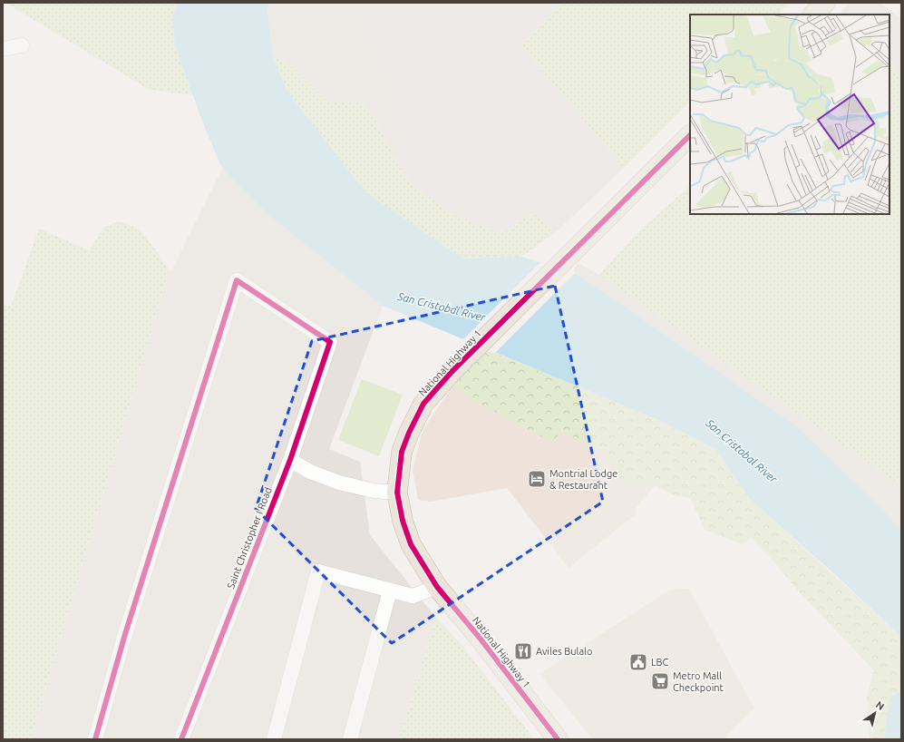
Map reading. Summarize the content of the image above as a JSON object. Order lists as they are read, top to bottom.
{
  "streets": {
    "highway": ["National Highway 1"],
    "street": ["Saint Christopher I Road"]
  },
  "water": ["San Cristobal River"],
  "places": {
    "hotel": ["Montrial Lodge & Restaurant"],
    "restaurant": ["Aviles Bulalo"],
    "public building": ["LBC"],
    "supermarket": ["Metro Mall Checkpoint"]
  },
  "north": "top right"
}
